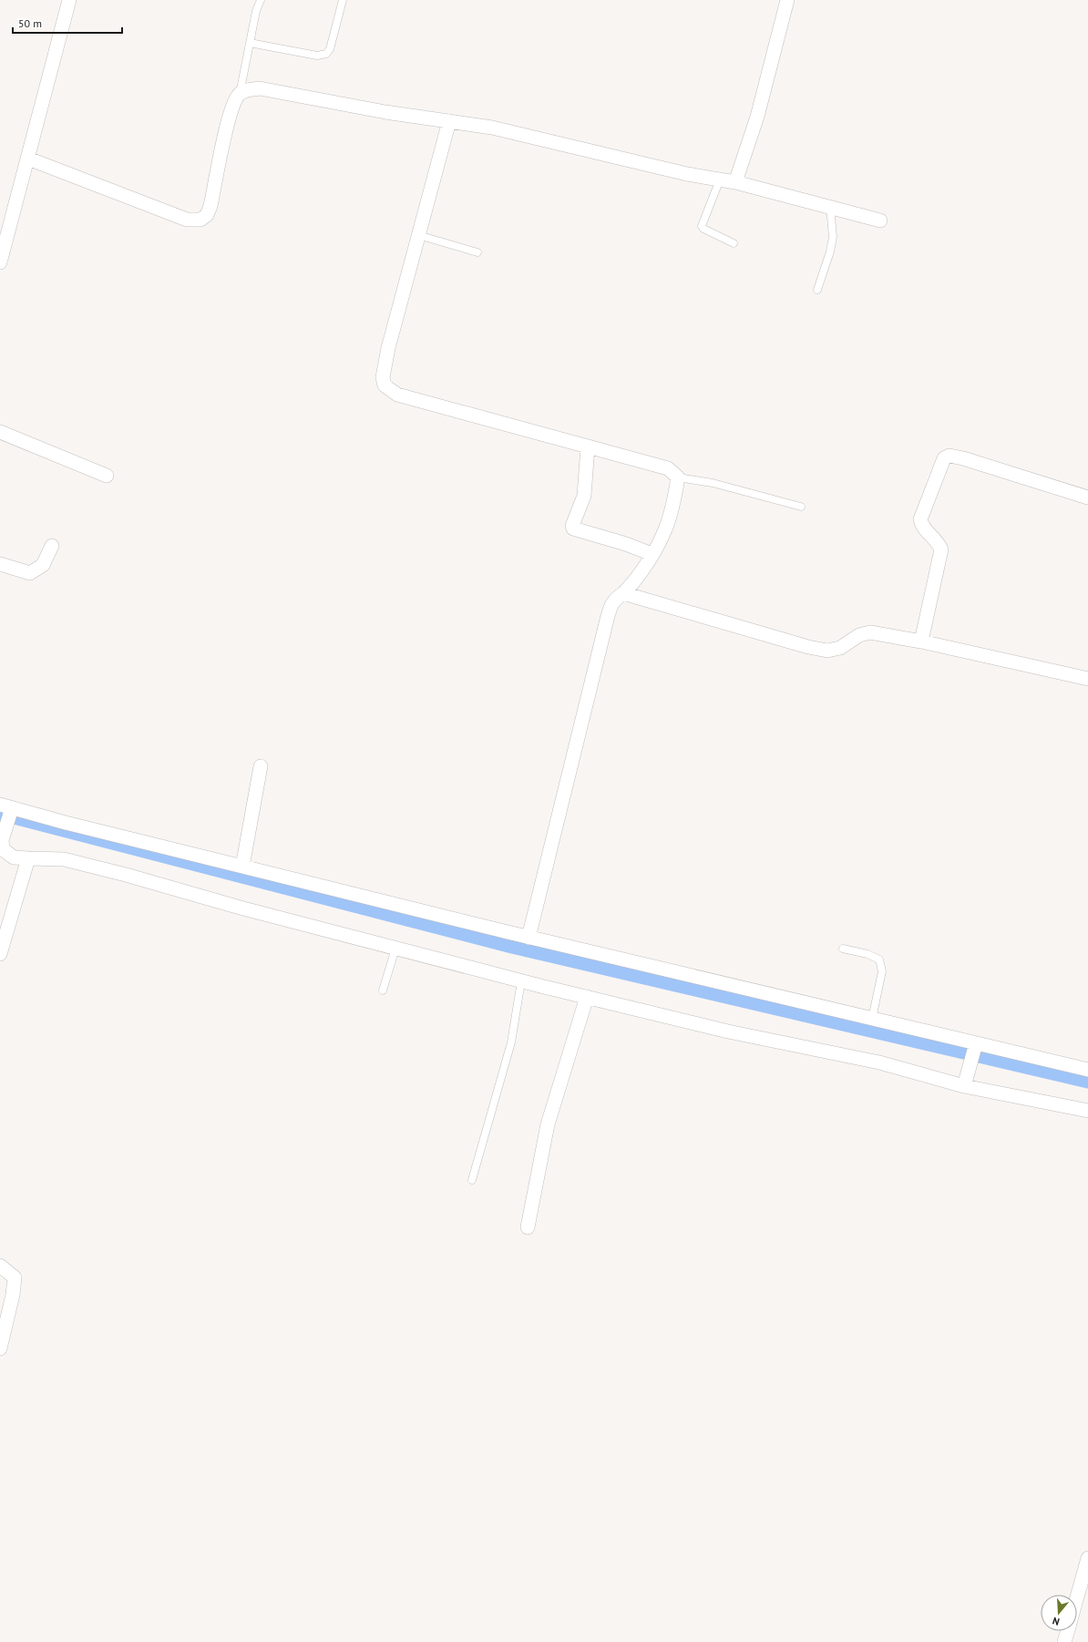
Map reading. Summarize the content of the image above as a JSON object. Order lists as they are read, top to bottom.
{
  "scale_bar": "50 m",
  "north": "bottom"
}
